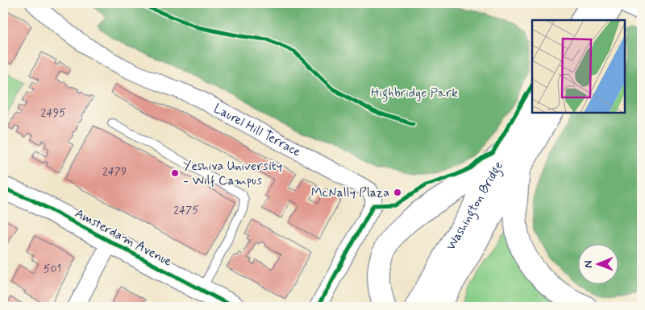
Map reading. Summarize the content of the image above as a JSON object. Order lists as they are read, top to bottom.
{
  "streets": {
    "main road": ["Washington Bridge", "Amsterdam Avenue"],
    "street": ["Laurel Hill Terrace"]
  },
  "parks": ["Highbridge Park"],
  "places": ["Yeshiva University - Wilf Campus", "McNally Plaza"],
  "house_numbers": [
    "2495",
    "2479",
    "2475",
    "501"
  ],
  "north": "left"
}
